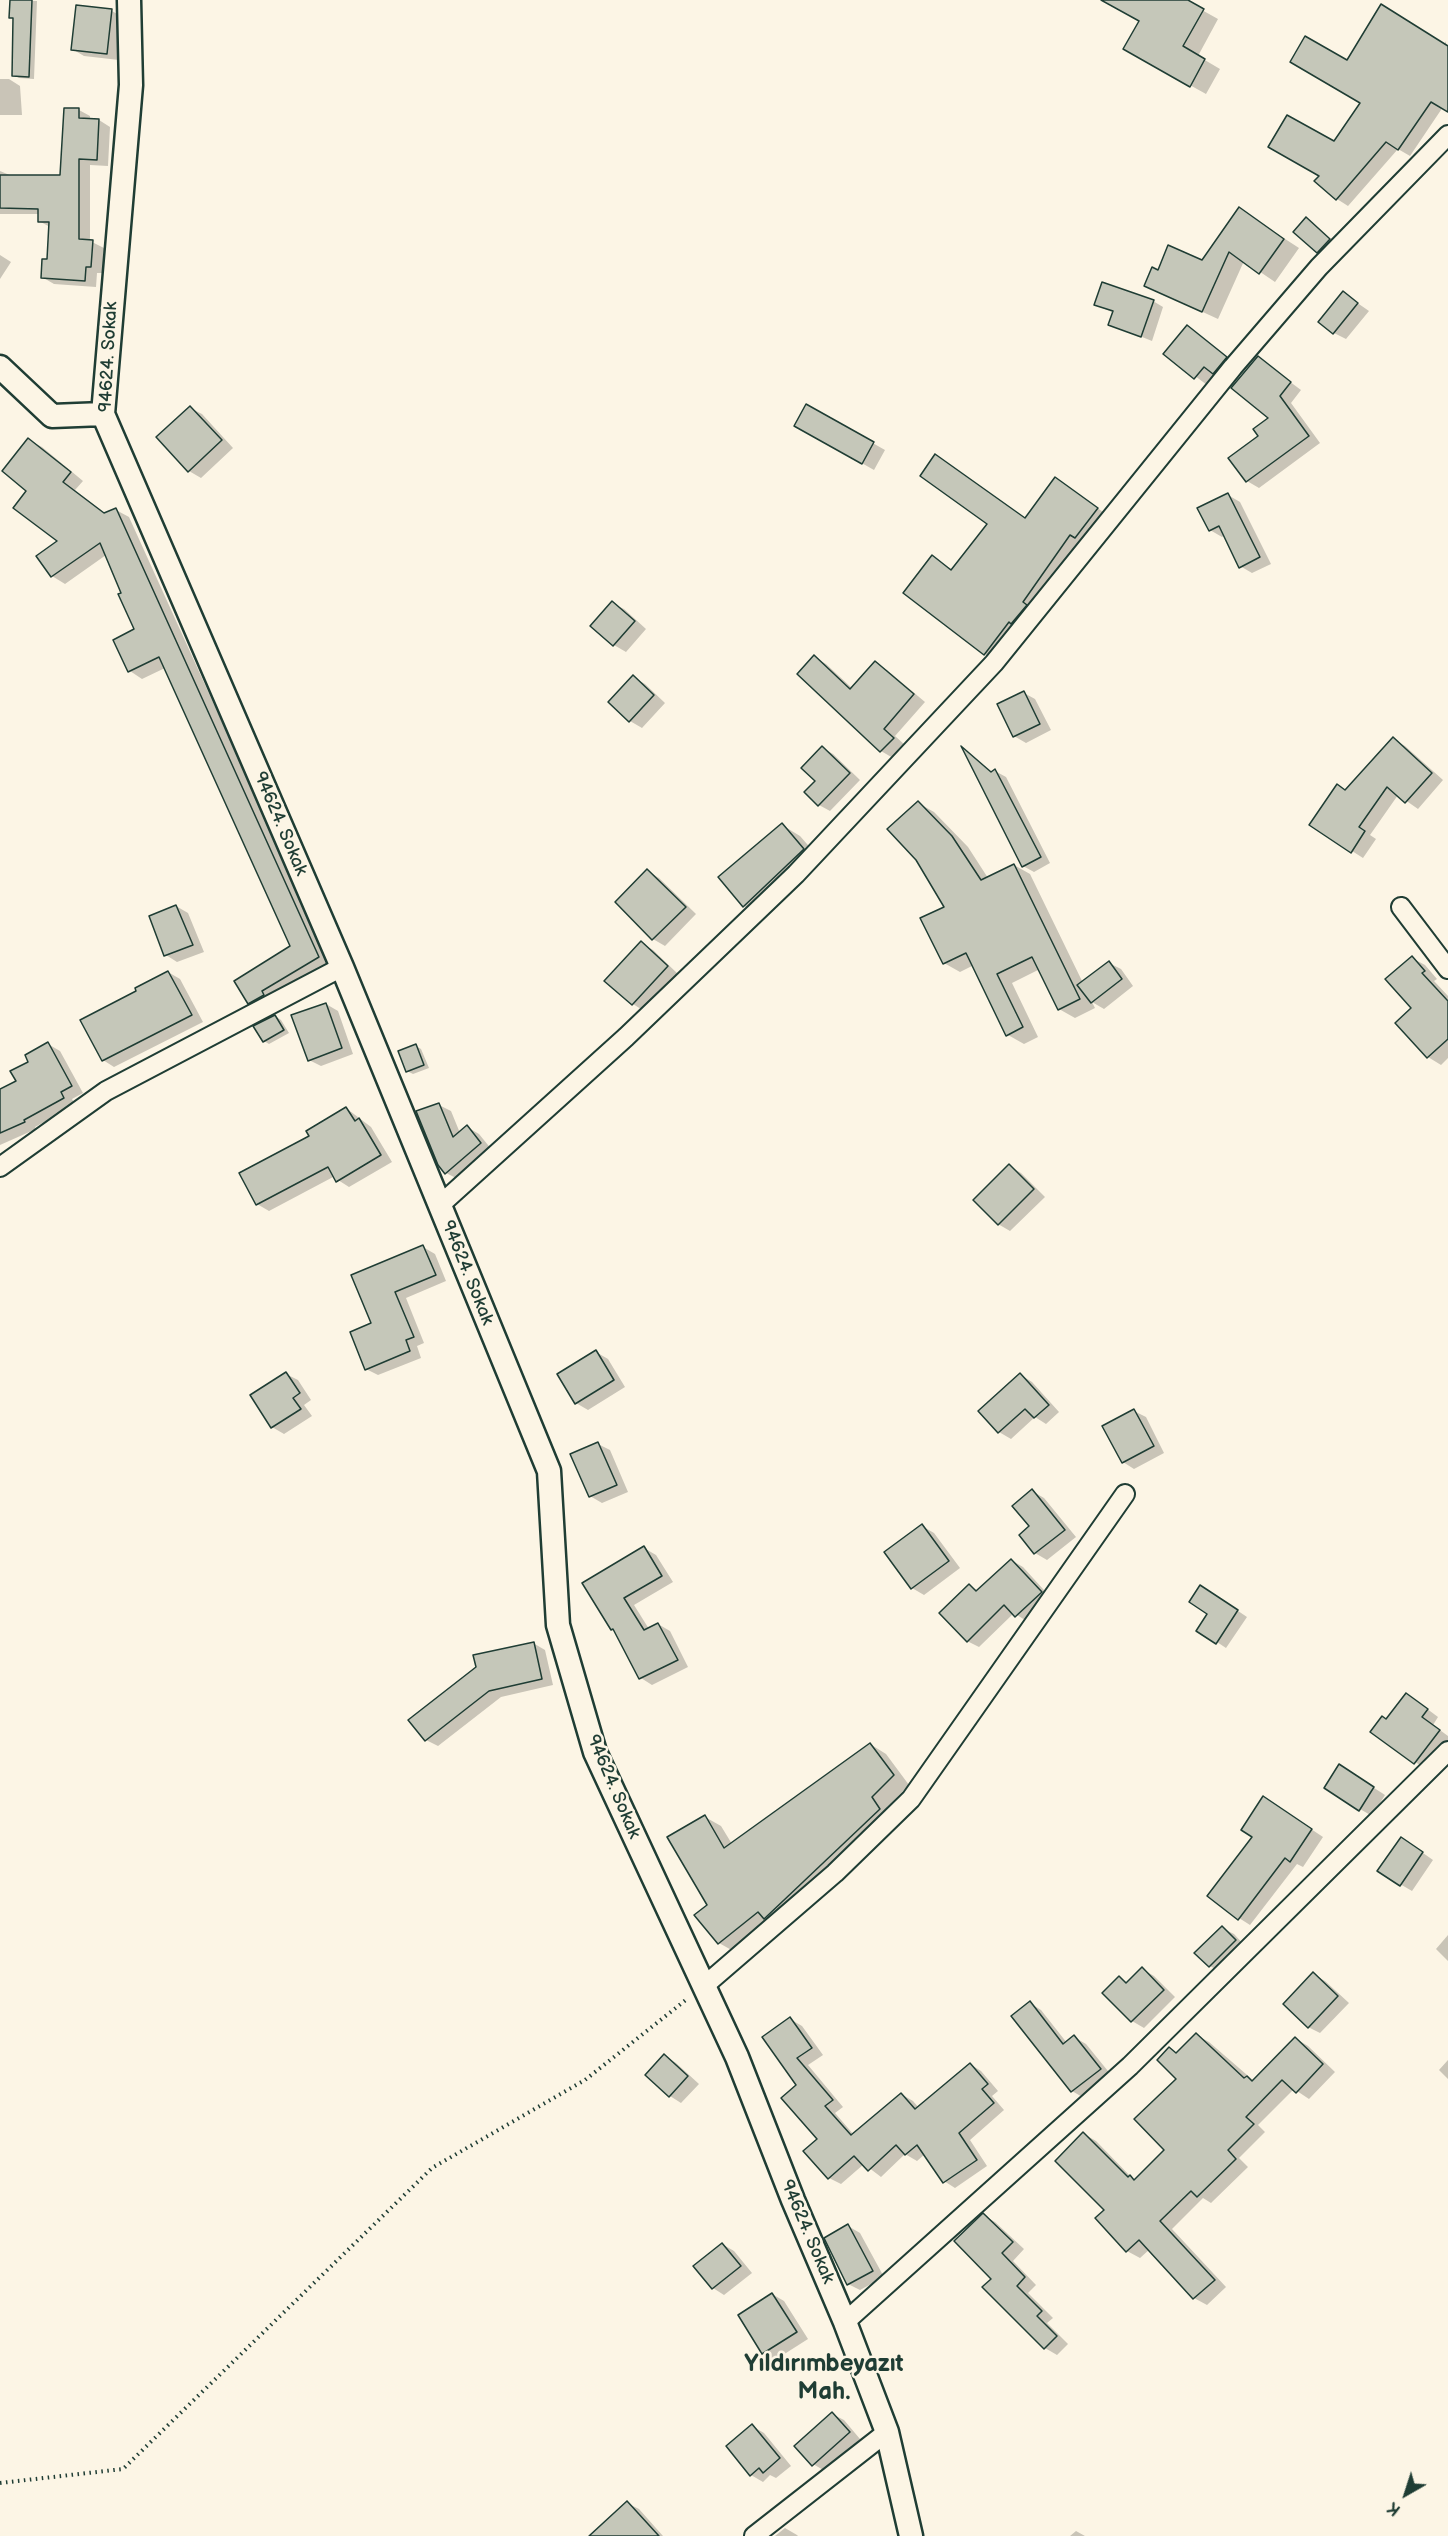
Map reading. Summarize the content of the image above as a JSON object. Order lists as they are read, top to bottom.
{
  "streets": {
    "street": ["94624. Sokak"]
  },
  "districts": ["Yıldırımbeyazıt Mah."],
  "north": "bottom left"
}
